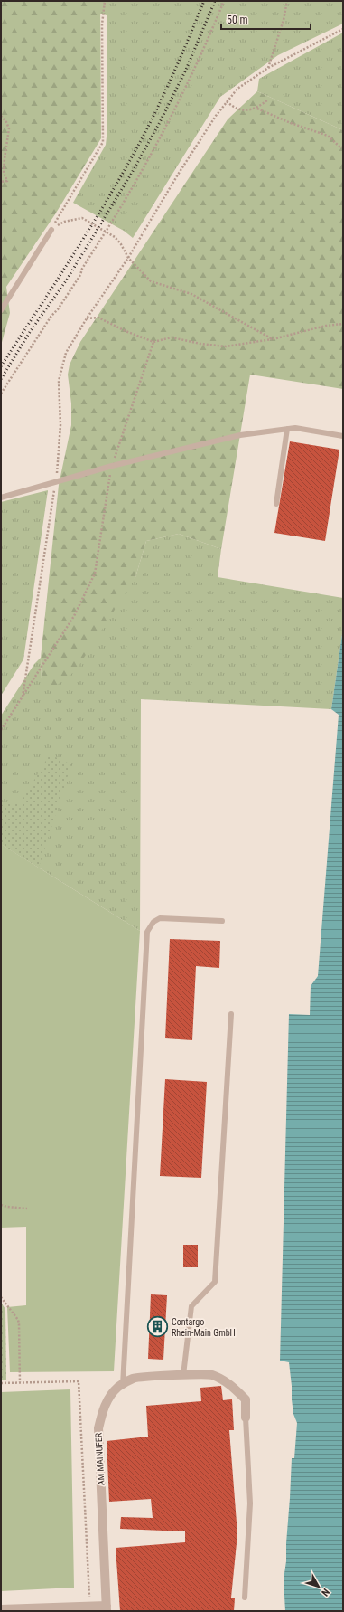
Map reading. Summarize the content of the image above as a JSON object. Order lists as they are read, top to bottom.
{
  "streets": {
    "street": ["AM MAINUFER"]
  },
  "places": {
    "building": ["Contargo Rhein-Main GmbH"]
  },
  "scale_bar": "50 m",
  "north": "bottom right"
}
